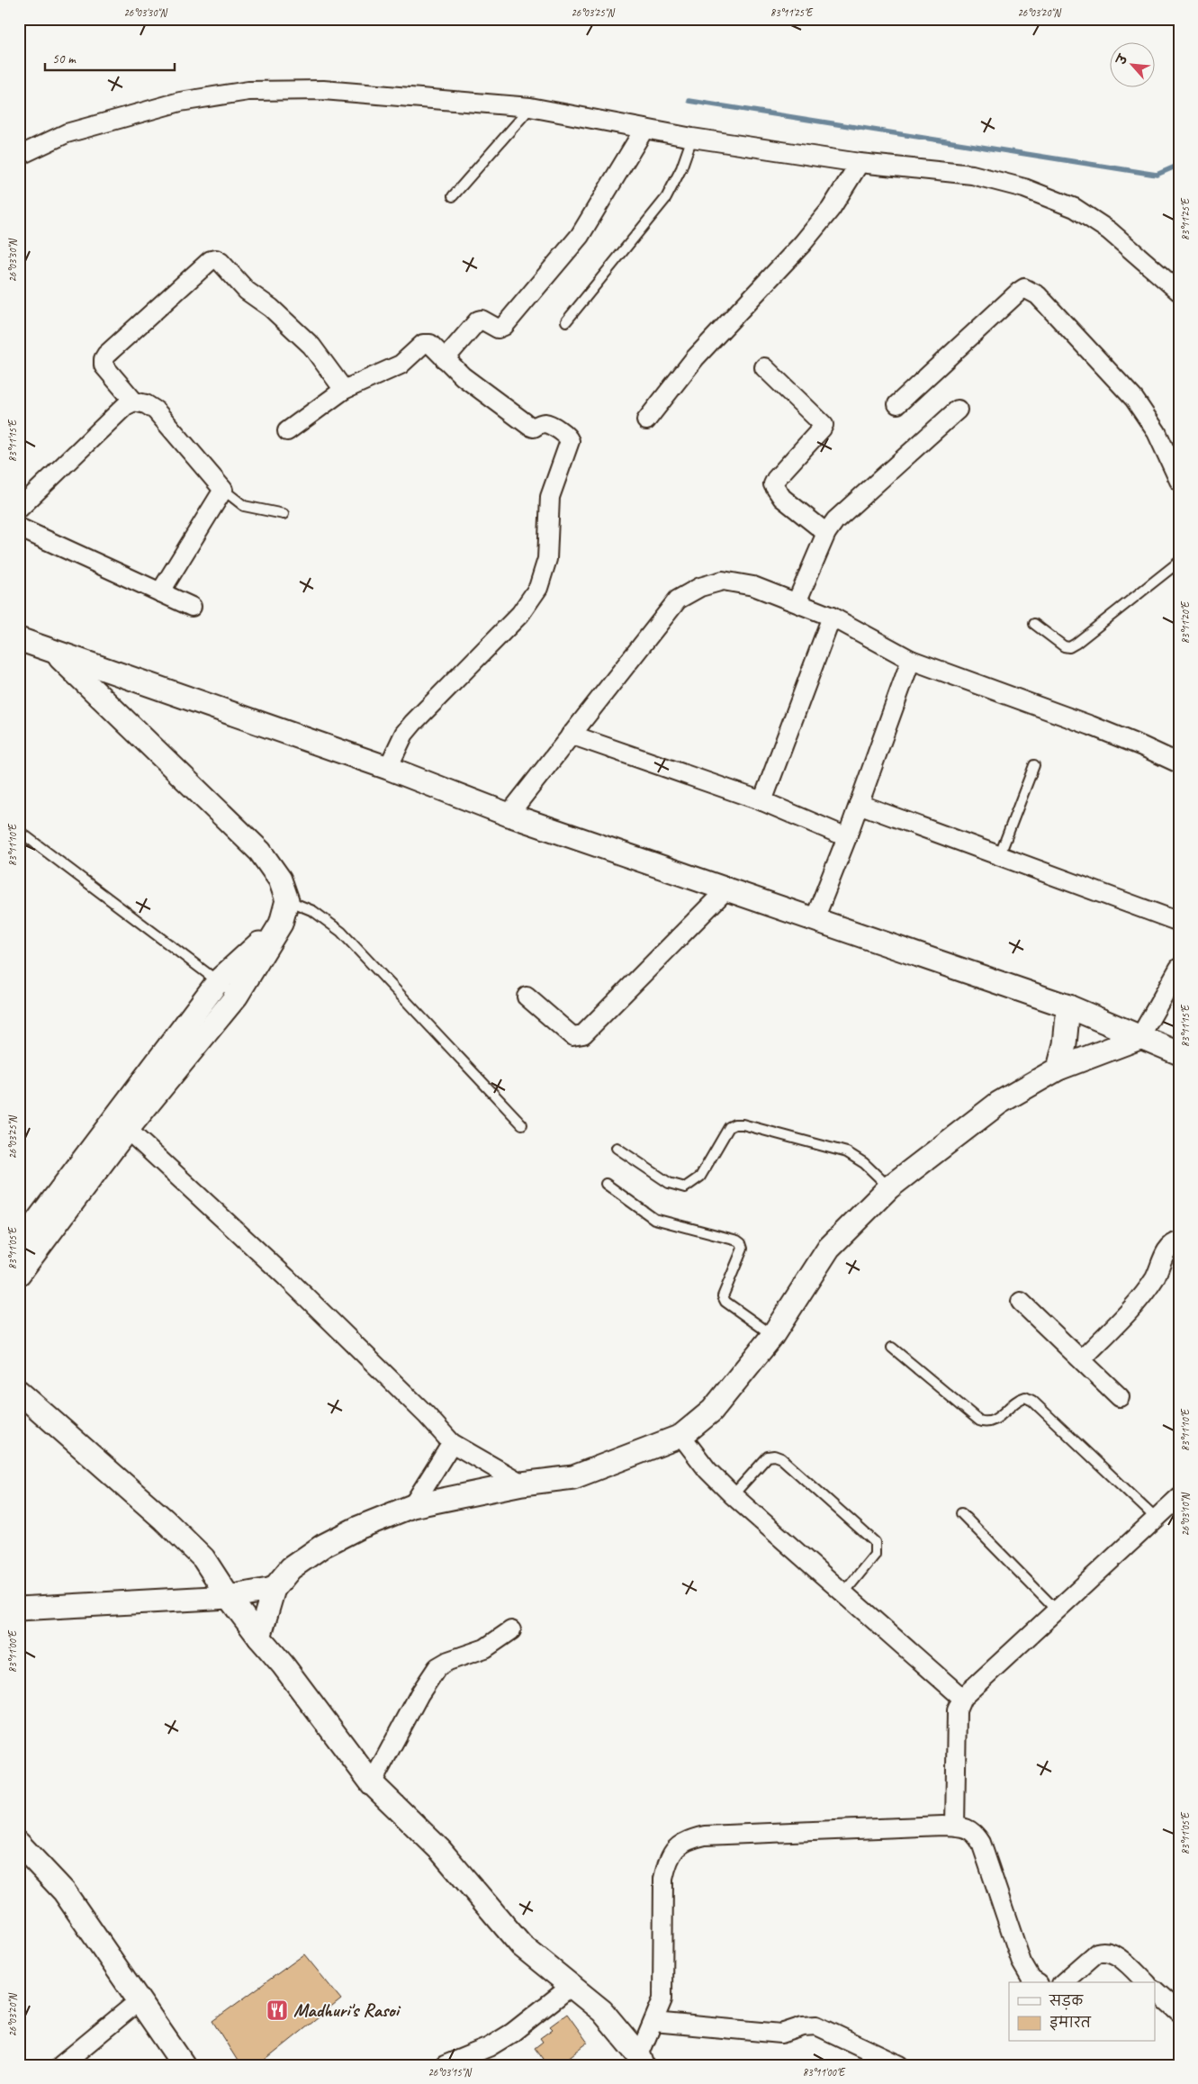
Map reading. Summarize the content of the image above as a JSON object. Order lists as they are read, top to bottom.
{
  "places": {
    "restaurant": ["Madhuri's Rasoi"]
  },
  "legend": ["सड़क", "इमारत"],
  "scale_bar": "50 m",
  "north": "top left",
  "coordinates": [
    "26°03'30\"N",
    "26°03'25\"N",
    "83°11'25\"E",
    "26°03'20\"N",
    "83°11'15\"E",
    "83°11'20\"E",
    "83°11'10\"E",
    "83°11'05\"E",
    "26°03'10\"N",
    "83°11'00\"E",
    "26°03'15\"N"
  ]
}
